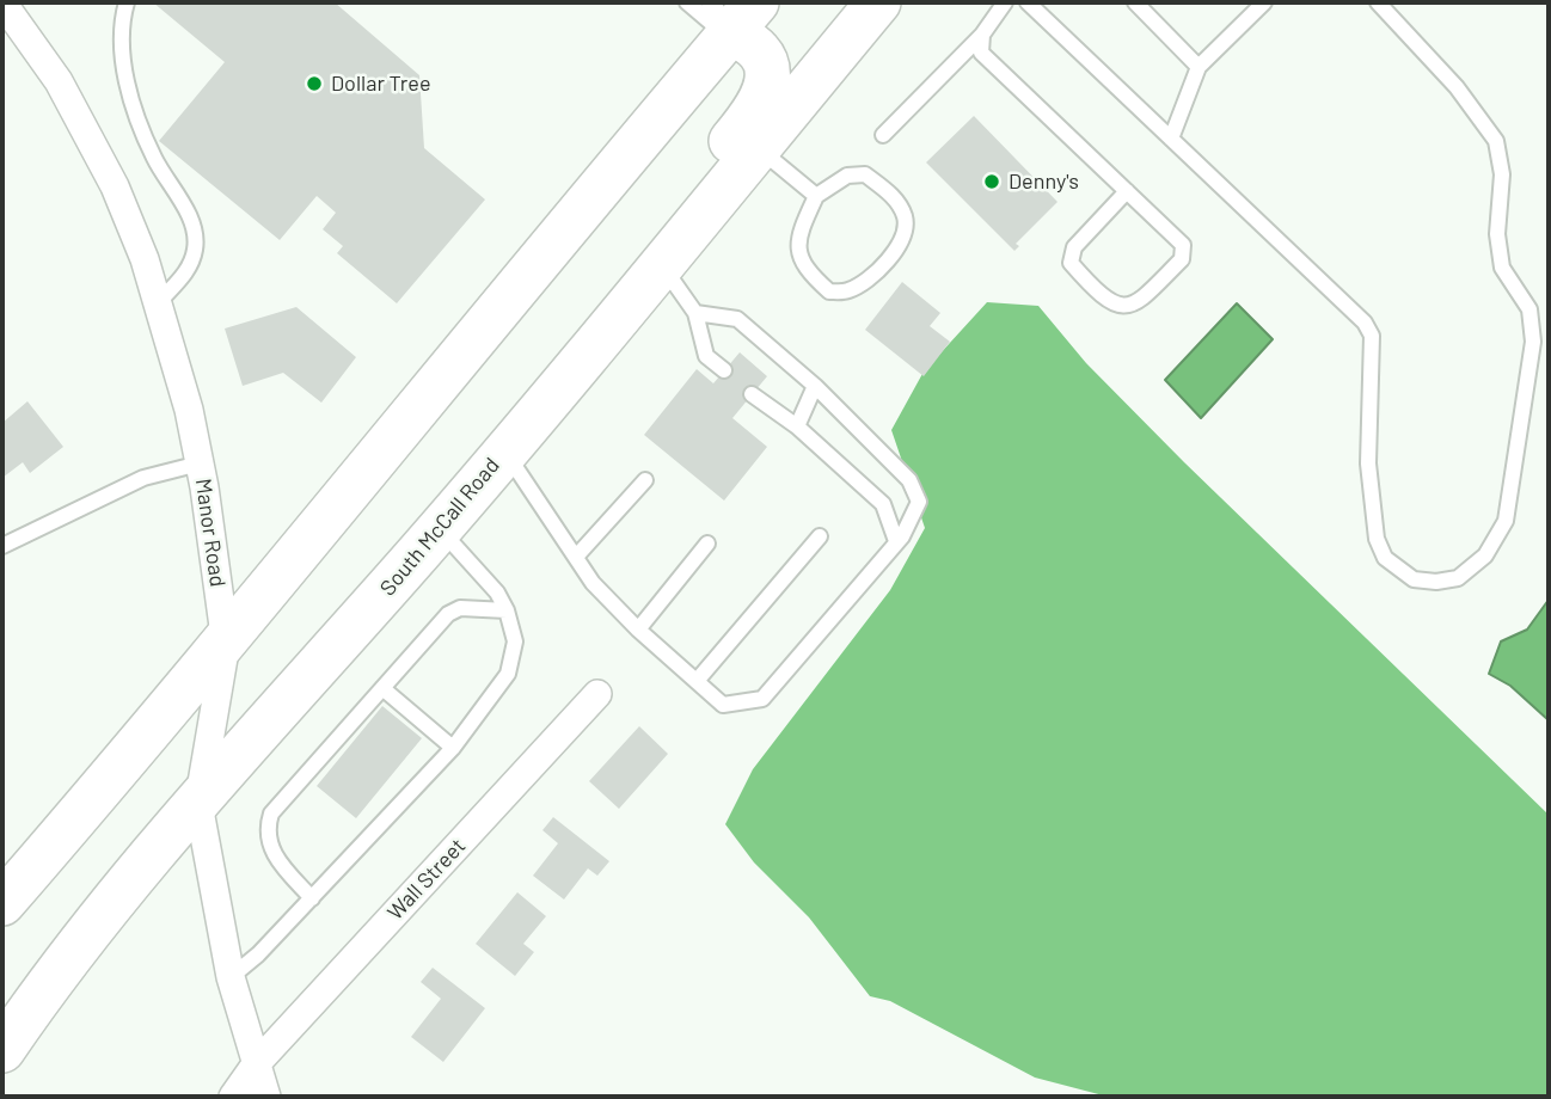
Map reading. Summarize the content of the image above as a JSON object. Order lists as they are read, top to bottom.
{
  "streets": {
    "main road": ["South McCall Road"],
    "street": ["Manor Road", "Wall Street"]
  },
  "crossings": [
    ["South McCall Road", "Manor Road"],
    ["Manor Road", "Wall Street"]
  ],
  "places": ["Dollar Tree", "Denny's"]
}
